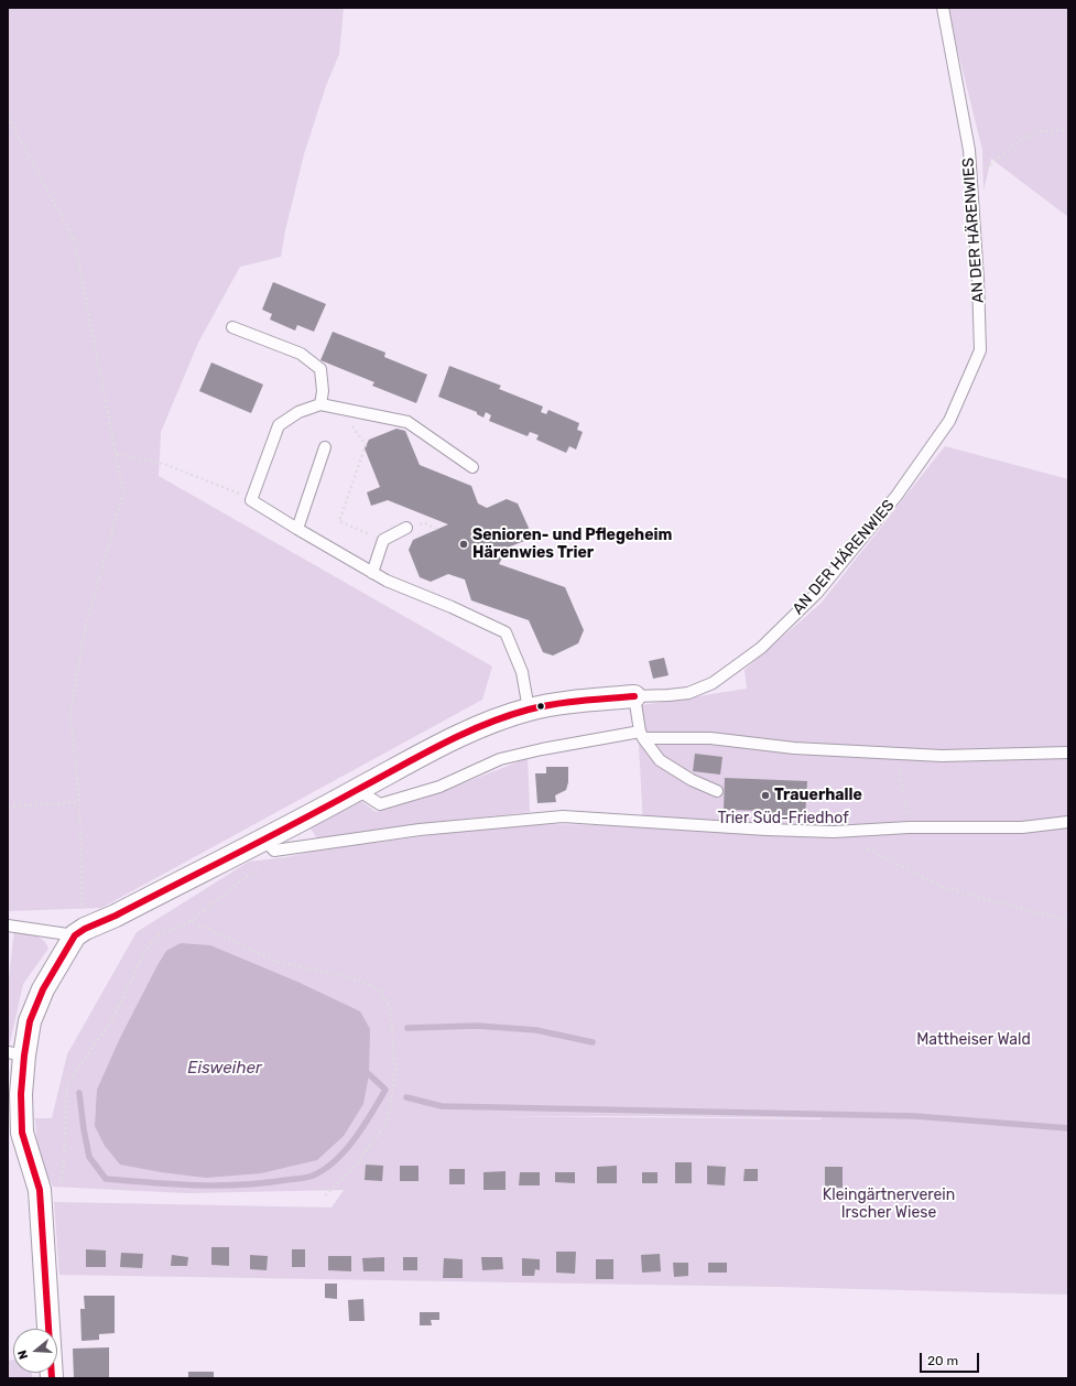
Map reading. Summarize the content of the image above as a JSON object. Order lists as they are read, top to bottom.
{
  "streets": {
    "street": ["AN DER HÄRENWIES"]
  },
  "water": ["Eisweiher"],
  "parks": ["Trier Süd-Friedhof", "Mattheiser Wald", "Kleingärtnerverein Irscher Wiese"],
  "places": ["Senioren- und Pflegeheim Härenwies Trier", "Trauerhalle"],
  "scale_bar": "20 m",
  "north": "left"
}
